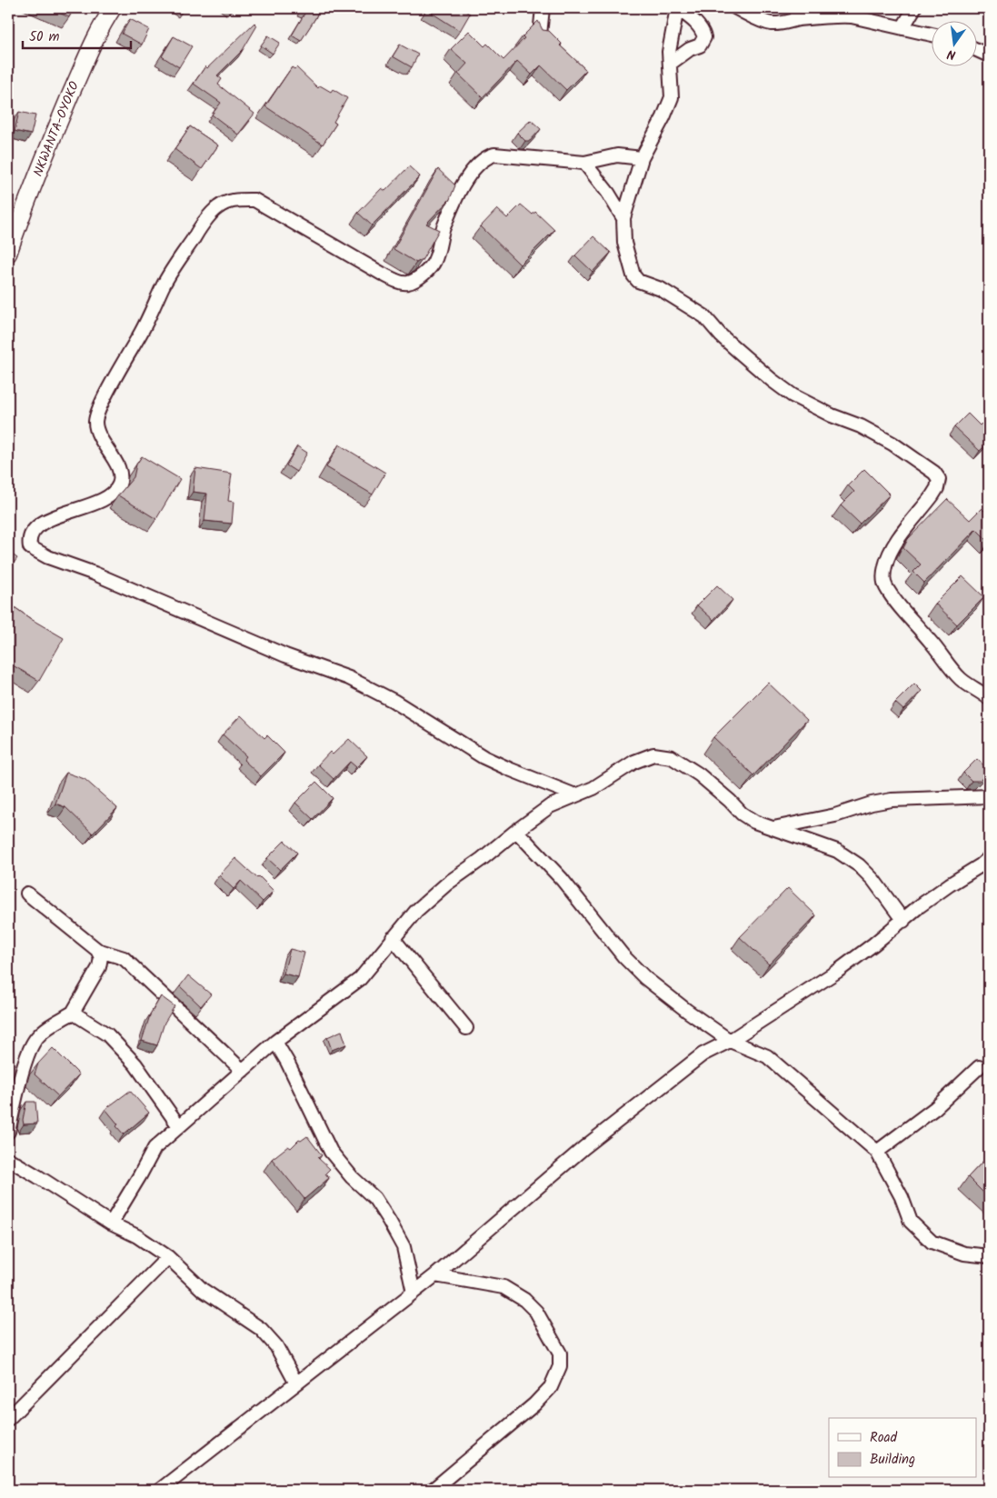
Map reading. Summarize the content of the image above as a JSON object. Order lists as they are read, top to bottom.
{
  "streets": {
    "street": ["NKWANTA-OYOKO"]
  },
  "legend": ["Road", "Building"],
  "scale_bar": "50 m",
  "north": "bottom"
}
